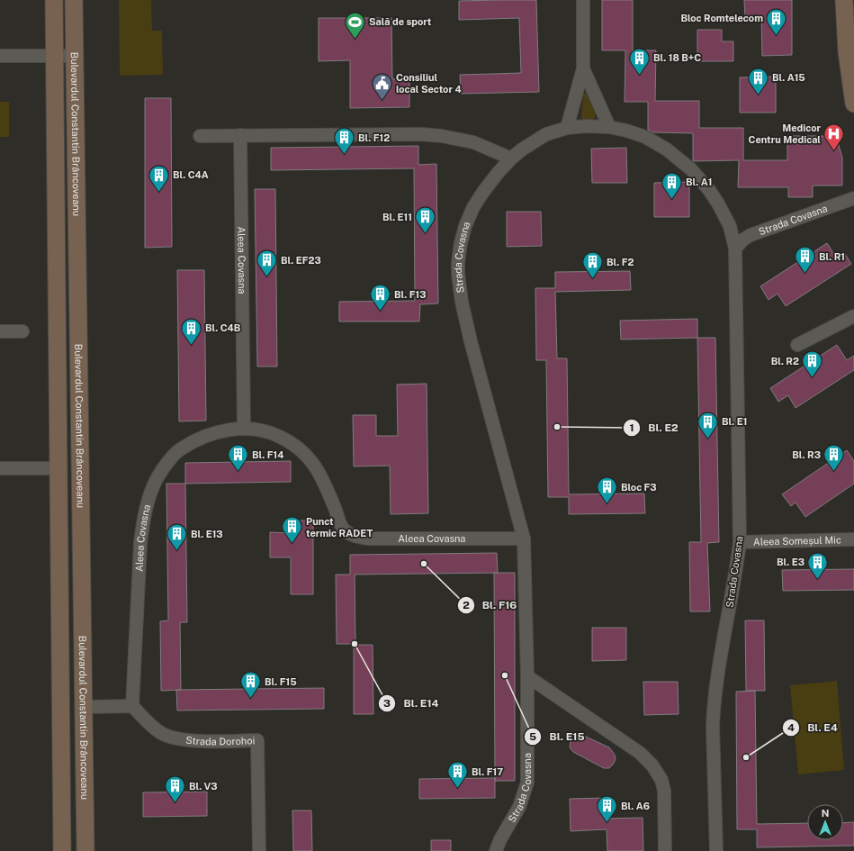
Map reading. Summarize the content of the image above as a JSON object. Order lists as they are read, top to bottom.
{
  "streets": {
    "main road": ["Bulevardul Constantin Brâncoveanu"],
    "street": [
      "Strada Covasna",
      "Aleea Covasna",
      "Aleea Someșul Mic",
      "Strada Dorohoi"
    ]
  },
  "crossings": [
    ["Strada Covasna", "Aleea Covasna"],
    ["Strada Covasna", "Aleea Someșul Mic"],
    ["Aleea Covasna", "Strada Dorohoi"]
  ],
  "places": {
    "building": [
      "Bloc Romtelecom",
      "Bl. 18 B+C",
      "Bl. A15",
      "Bl. F12",
      "Bl. C4A",
      "Bl. A1",
      "Bl. E11",
      "Bl. R1",
      "Bl. EF23",
      "Bl. F2",
      "Bl. F13",
      "Bl. C4B",
      "Bl. R2",
      "Bl. E1",
      "Bl. F14",
      "Bl. R3",
      "Bloc F3",
      "Punct termic RADET",
      "Bl. E13",
      "Bl. E3",
      "Bl. F15",
      "Bl. F17",
      "Bl. V3",
      "Bl. A6"
    ],
    "sports": ["Sală de sport"],
    "public building": ["Consiliul local Sector 4"],
    "hospital": ["Medicor Centru Medical"],
    "other": [
      "Bl. E2",
      "Bl. F16",
      "Bl. E14",
      "Bl. E15",
      "Bl. E4"
    ]
  },
  "north": "top"
}
